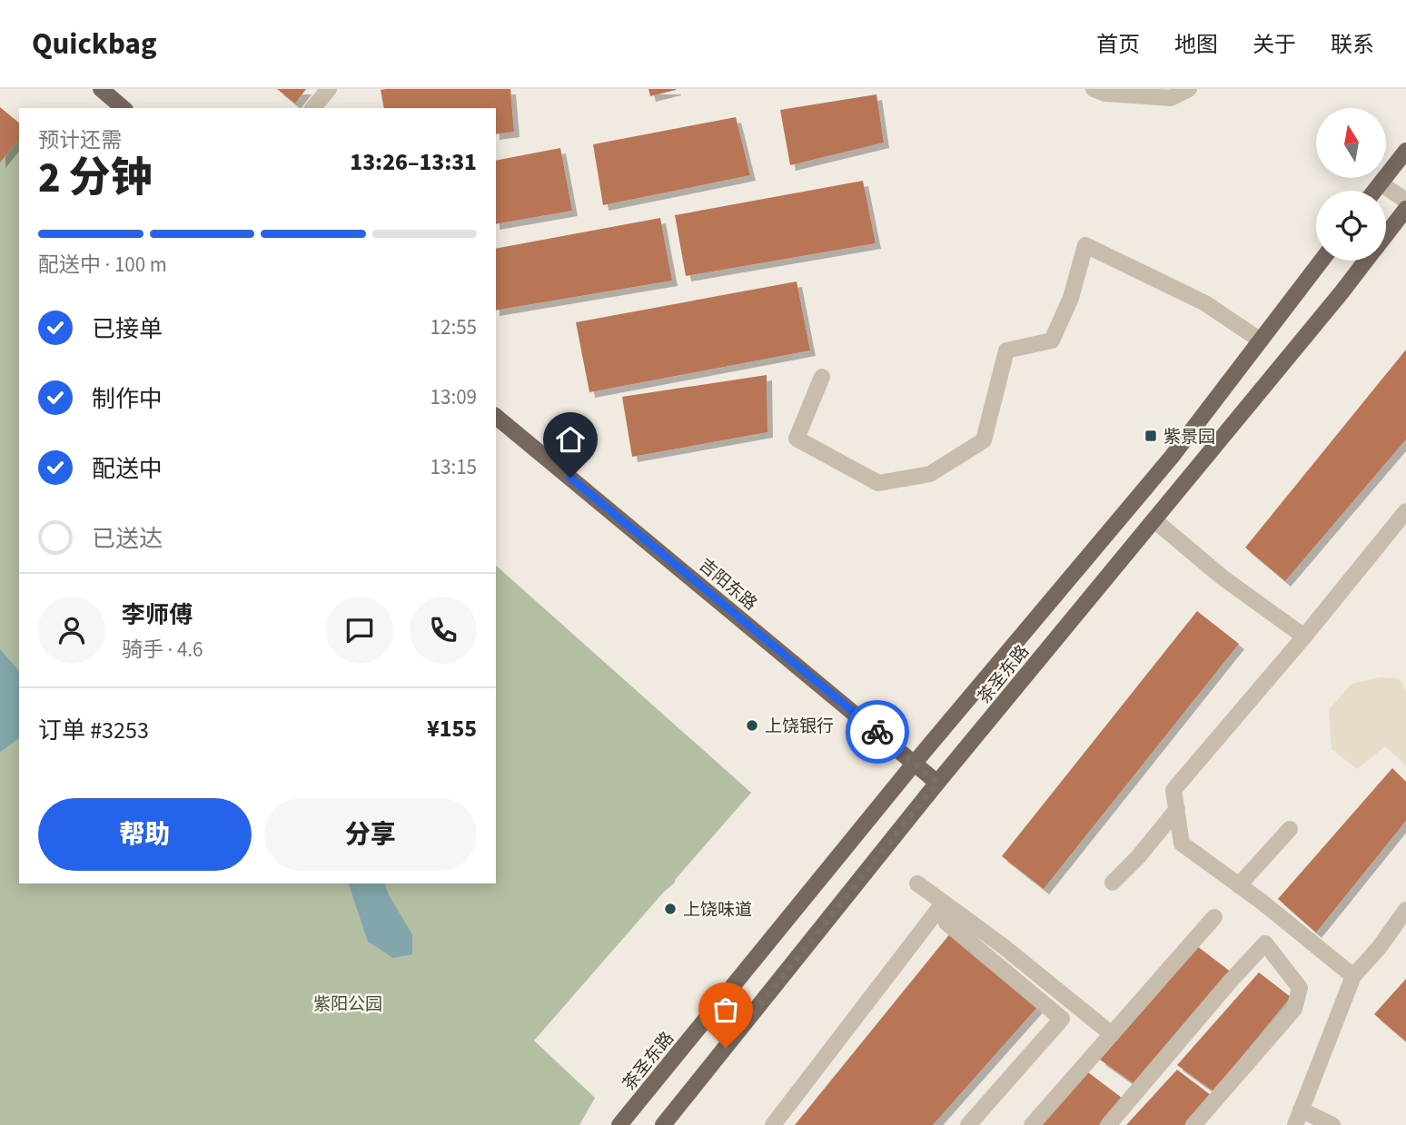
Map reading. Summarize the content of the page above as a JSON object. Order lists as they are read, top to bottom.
{
  "streets": {
    "main road": ["吉阳东路", "茶圣东路"]
  },
  "crossings": [
    ["吉阳东路", "茶圣东路"]
  ],
  "parks": ["紫阳公园"],
  "places": {
    "transit": ["紫景园"],
    "other": ["上饶银行", "上饶味道"]
  },
  "north": "top",
  "page": {
    "header": "Quickbag",
    "nav": [
      "首页",
      "地图",
      "关于",
      "联系"
    ],
    "heading": ["2 分钟", "预计还需", "13:26–13:31"],
    "panel": [
      "李师傅",
      "骑手 · 4.6",
      "订单 #3253",
      "¥155"
    ],
    "bar": "配送中 · 100 m",
    "list": [
      ["已接单", "12:55"],
      ["制作中", "13:09"],
      ["配送中", "13:15"],
      "已送达"
    ],
    "buttons": ["帮助", "分享"]
  }
}
